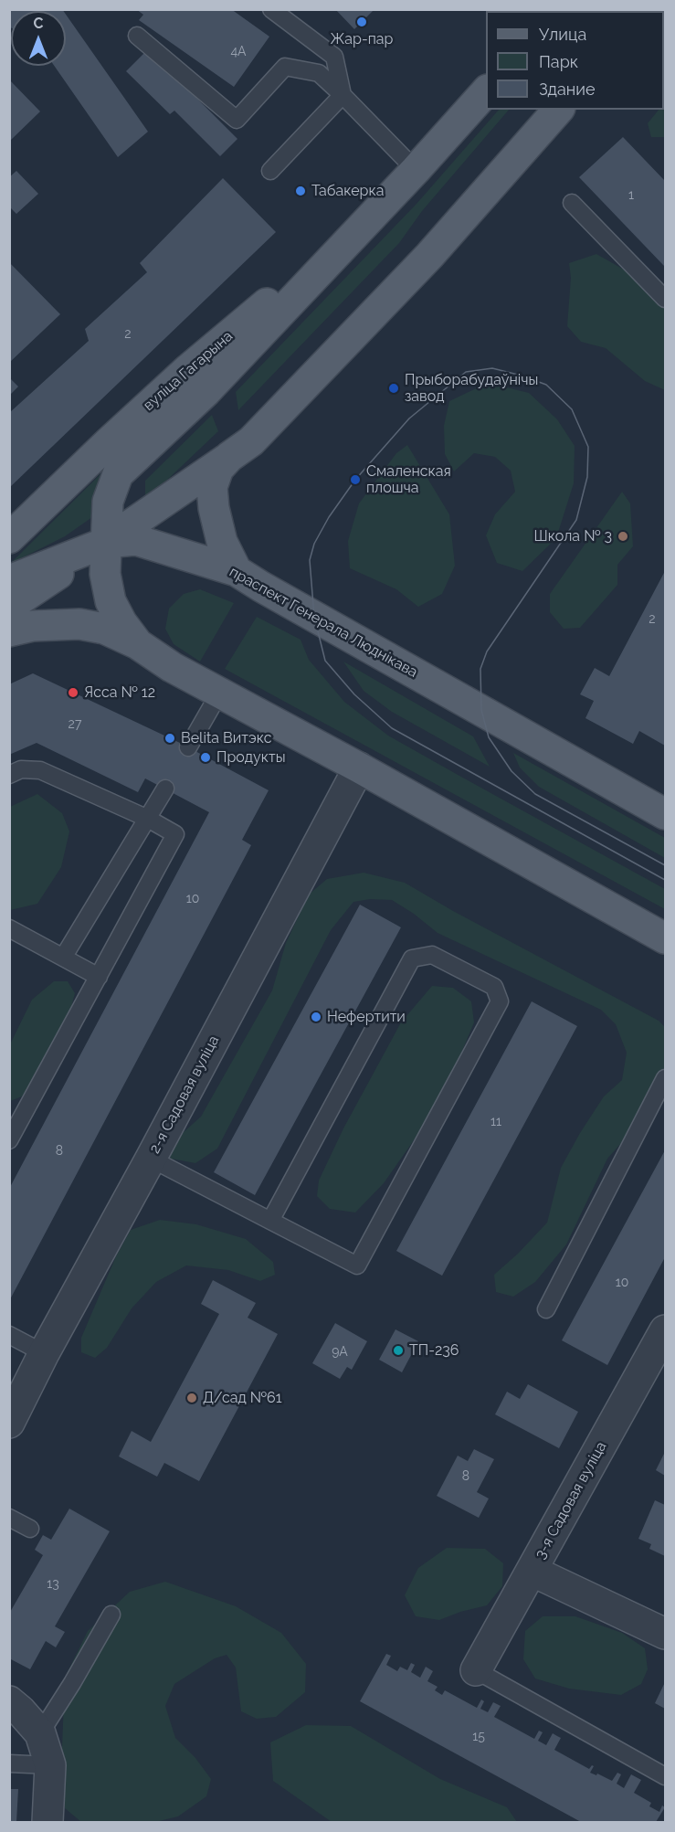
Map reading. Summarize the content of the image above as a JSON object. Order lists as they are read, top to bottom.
{
  "streets": {
    "main road": ["вуліца Гагарына", "праспект Генерала Люднікава"],
    "street": ["2-я Садовая вуліца", "3-я Садовая вуліца"]
  },
  "crossings": [
    ["вуліца Гагарына", "праспект Генерала Люднікава"]
  ],
  "places": [
    "Жар-пар",
    "Табакерка",
    "Прыборабудаўнічы завод",
    "Смаленская плошча",
    "Школа № 3",
    "Ясса № 12",
    "Belita Витэкс",
    "Продукты",
    "Нефертити",
    "ТП-236",
    "Д/сад №61"
  ],
  "house_numbers": [
    "4А",
    "1",
    "2",
    "2",
    "27",
    "10",
    "11",
    "8",
    "10",
    "9А",
    "8",
    "13",
    "15"
  ],
  "legend": ["Улица", "Парк", "Здание"],
  "north": "top"
}
